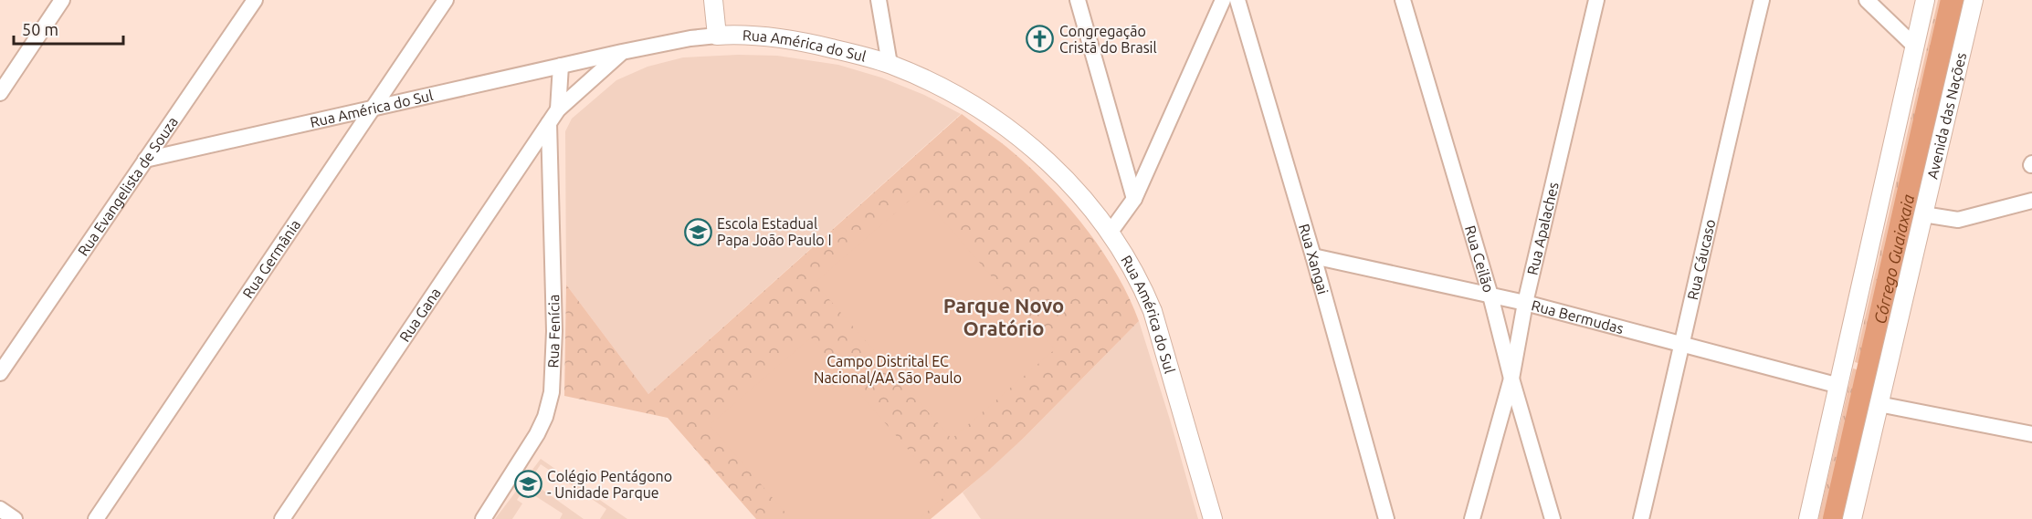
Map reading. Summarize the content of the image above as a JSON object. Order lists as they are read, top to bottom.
{
  "streets": {
    "main road": ["Rua América do Sul", "Avenida das Nações"],
    "street": [
      "Rua Evangelista de Souza",
      "Rua Apalaches",
      "Rua Germânia",
      "Rua Xangai",
      "Rua Ceilão",
      "Rua Cáucaso",
      "Rua Gana",
      "Rua Bermudas",
      "Rua Fenícia"
    ]
  },
  "crossings": [
    ["Rua América do Sul", "Rua Evangelista de Souza"],
    ["Rua América do Sul", "Rua Germânia"],
    ["Rua América do Sul", "Rua Gana"],
    ["Rua Apalaches", "Rua Ceilão"],
    ["Rua Apalaches", "Rua Bermudas"],
    ["Rua Xangai", "Rua Bermudas"],
    ["Rua Ceilão", "Rua Bermudas"],
    ["Rua Cáucaso", "Rua Bermudas"],
    ["Rua Gana", "Rua Fenícia"]
  ],
  "districts": ["Parque Novo Oratório"],
  "water": ["Córrego Guaiaxaia"],
  "parks": ["Campo Distrital EC Nacional/AA São Paulo"],
  "places": {
    "church": ["Congregação Cristã do Brasil"],
    "school or university": ["Escola Estadual Papa João Paulo I", "Colégio Pentágono - Unidade Parque"]
  },
  "scale_bar": "50 m"
}
